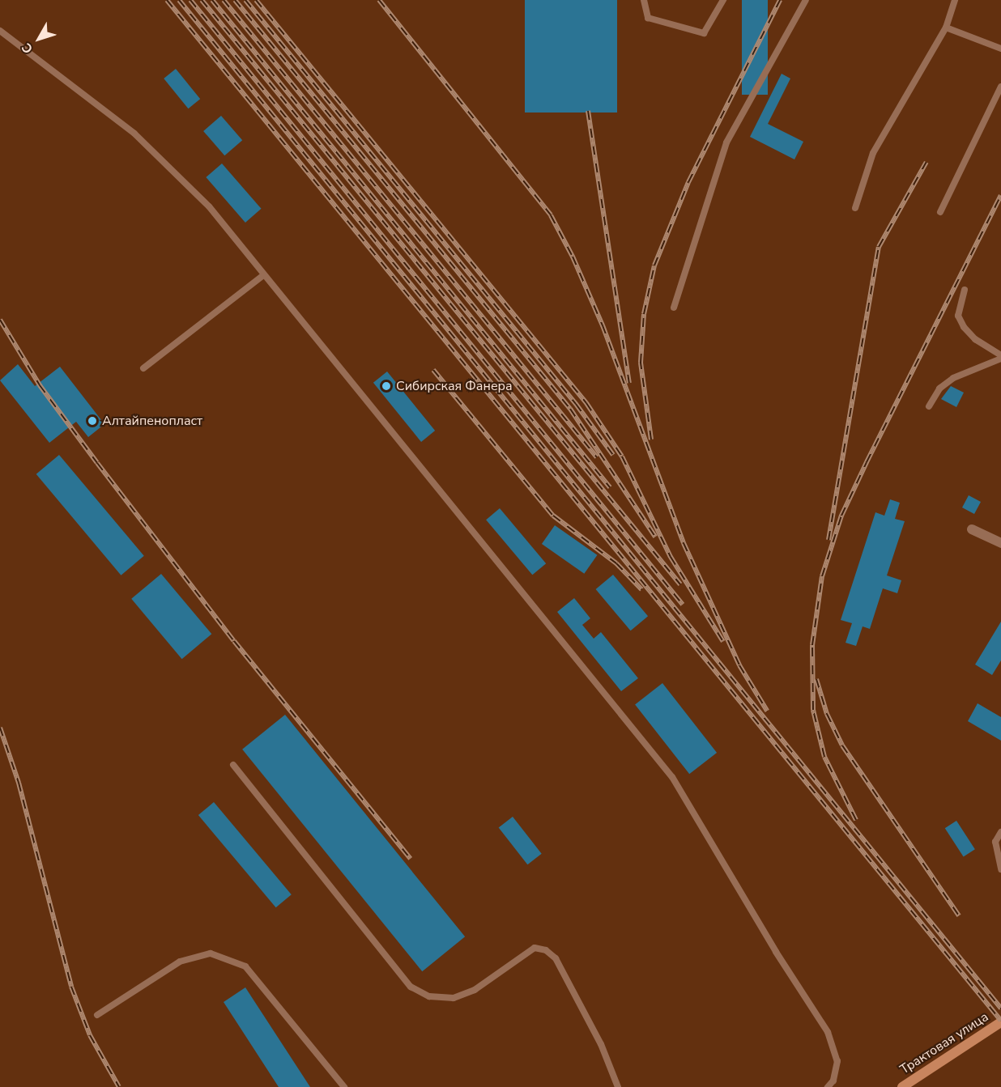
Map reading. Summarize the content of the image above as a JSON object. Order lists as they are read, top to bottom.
{
  "streets": {
    "main road": ["Трактовая улица"]
  },
  "places": ["Сибирская Фанера", "Алтайпенопласт"],
  "north": "bottom left"
}
